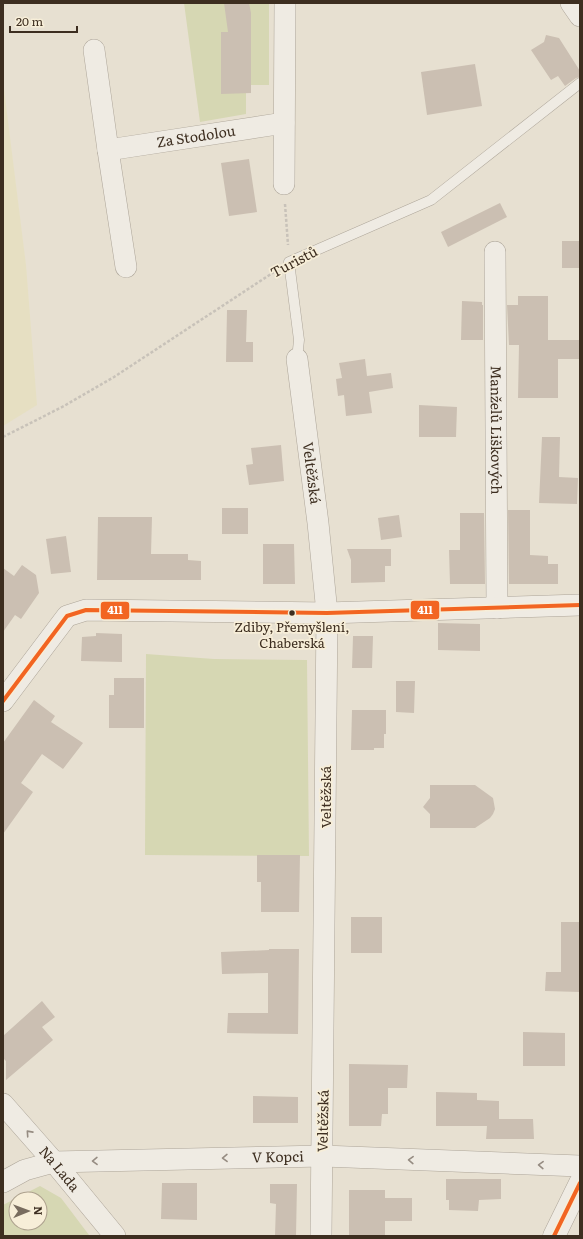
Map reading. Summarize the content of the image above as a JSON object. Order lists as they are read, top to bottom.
{
  "streets": {
    "street": [
      "Za Stodolou",
      "Manželů Liškových",
      "Veltěžská",
      "V Kopci",
      "Na Lada"
    ],
    "lane": ["Turistů"]
  },
  "crossings": [
    ["Veltěžská", "V Kopci"],
    ["V Kopci", "Na Lada"]
  ],
  "one_way": ["V Kopci", "Na Lada"],
  "places": ["Zdiby, Přemyšlení, Chaberská"],
  "lines": ["transit line 411"],
  "scale_bar": "20 m",
  "north": "right"
}
